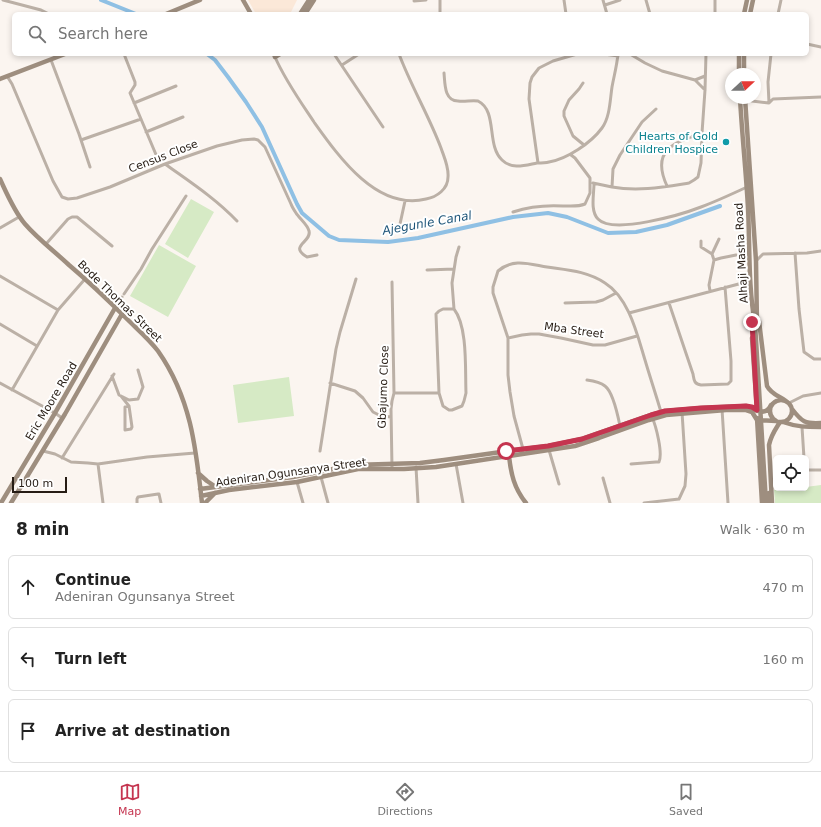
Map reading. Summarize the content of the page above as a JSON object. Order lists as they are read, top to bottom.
{
  "streets": {
    "street": [
      "Census Close",
      "Alhaji Masha Road",
      "Bode Thomas Street",
      "Mba Street",
      "Gbajumo Close",
      "Eric Moore Road",
      "Adeniran Ogunsanya Street"
    ]
  },
  "crossings": [
    ["Bode Thomas Street", "Eric Moore Road"],
    ["Bode Thomas Street", "Adeniran Ogunsanya Street"],
    ["Gbajumo Close", "Adeniran Ogunsanya Street"]
  ],
  "water": ["Ajegunle Canal"],
  "places": ["Hearts of Gold Children Hospice"],
  "scale_bar": "100 m",
  "north": "right",
  "page": {
    "search": "Search here",
    "scale": "100 m",
    "heading": ["8 min", "Walk · 630 m"],
    "list": [
      ["Continue", "Adeniran Ogunsanya Street", "470 m"],
      ["Turn left", "160 m"],
      "Arrive at destination"
    ],
    "nav": ["Map", "Directions", "Saved"]
  }
}
